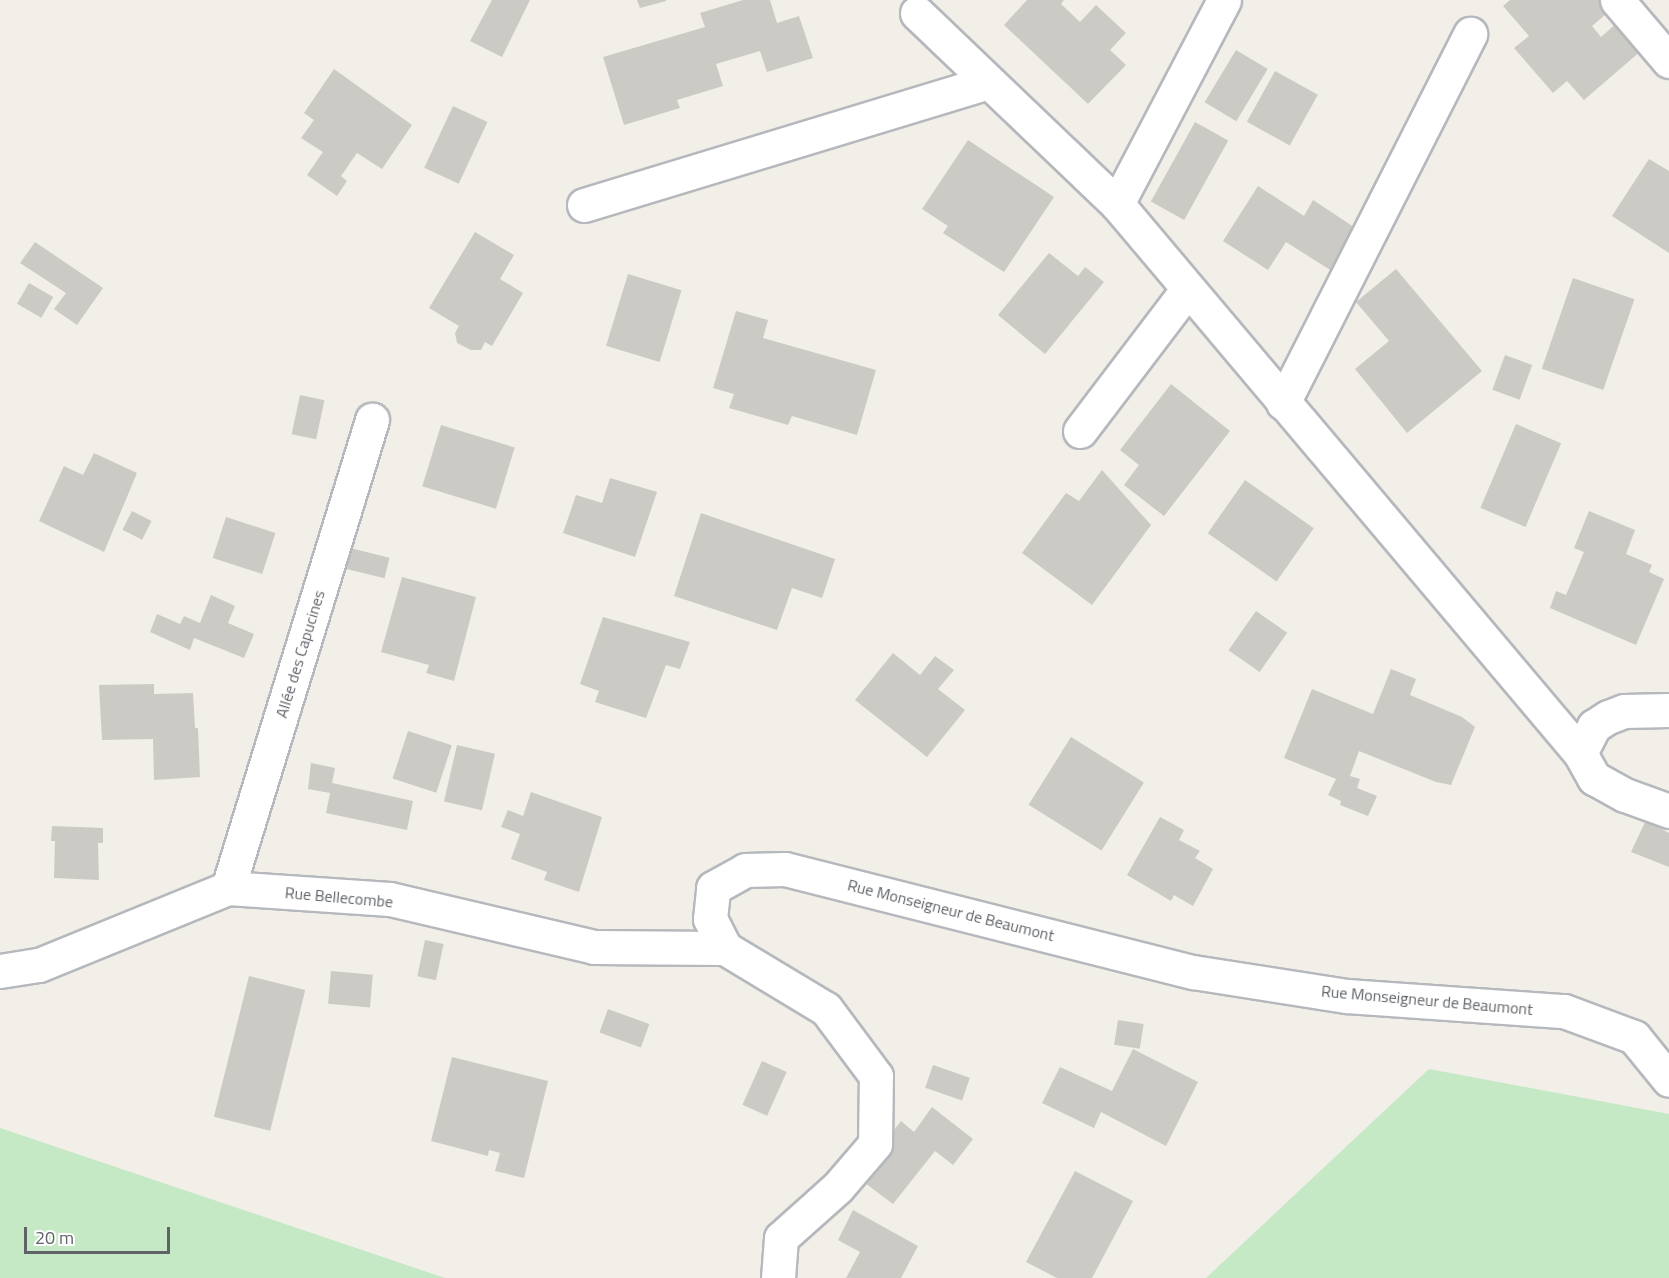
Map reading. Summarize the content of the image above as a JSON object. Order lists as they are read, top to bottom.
{
  "streets": {
    "street": ["Allée des Capucines", "Rue Bellecombe", "Rue Monseigneur de Beaumont"]
  },
  "crossings": [
    ["Allée des Capucines", "Rue Bellecombe"],
    ["Rue Bellecombe", "Rue Monseigneur de Beaumont"]
  ],
  "scale_bar": "20 m"
}
